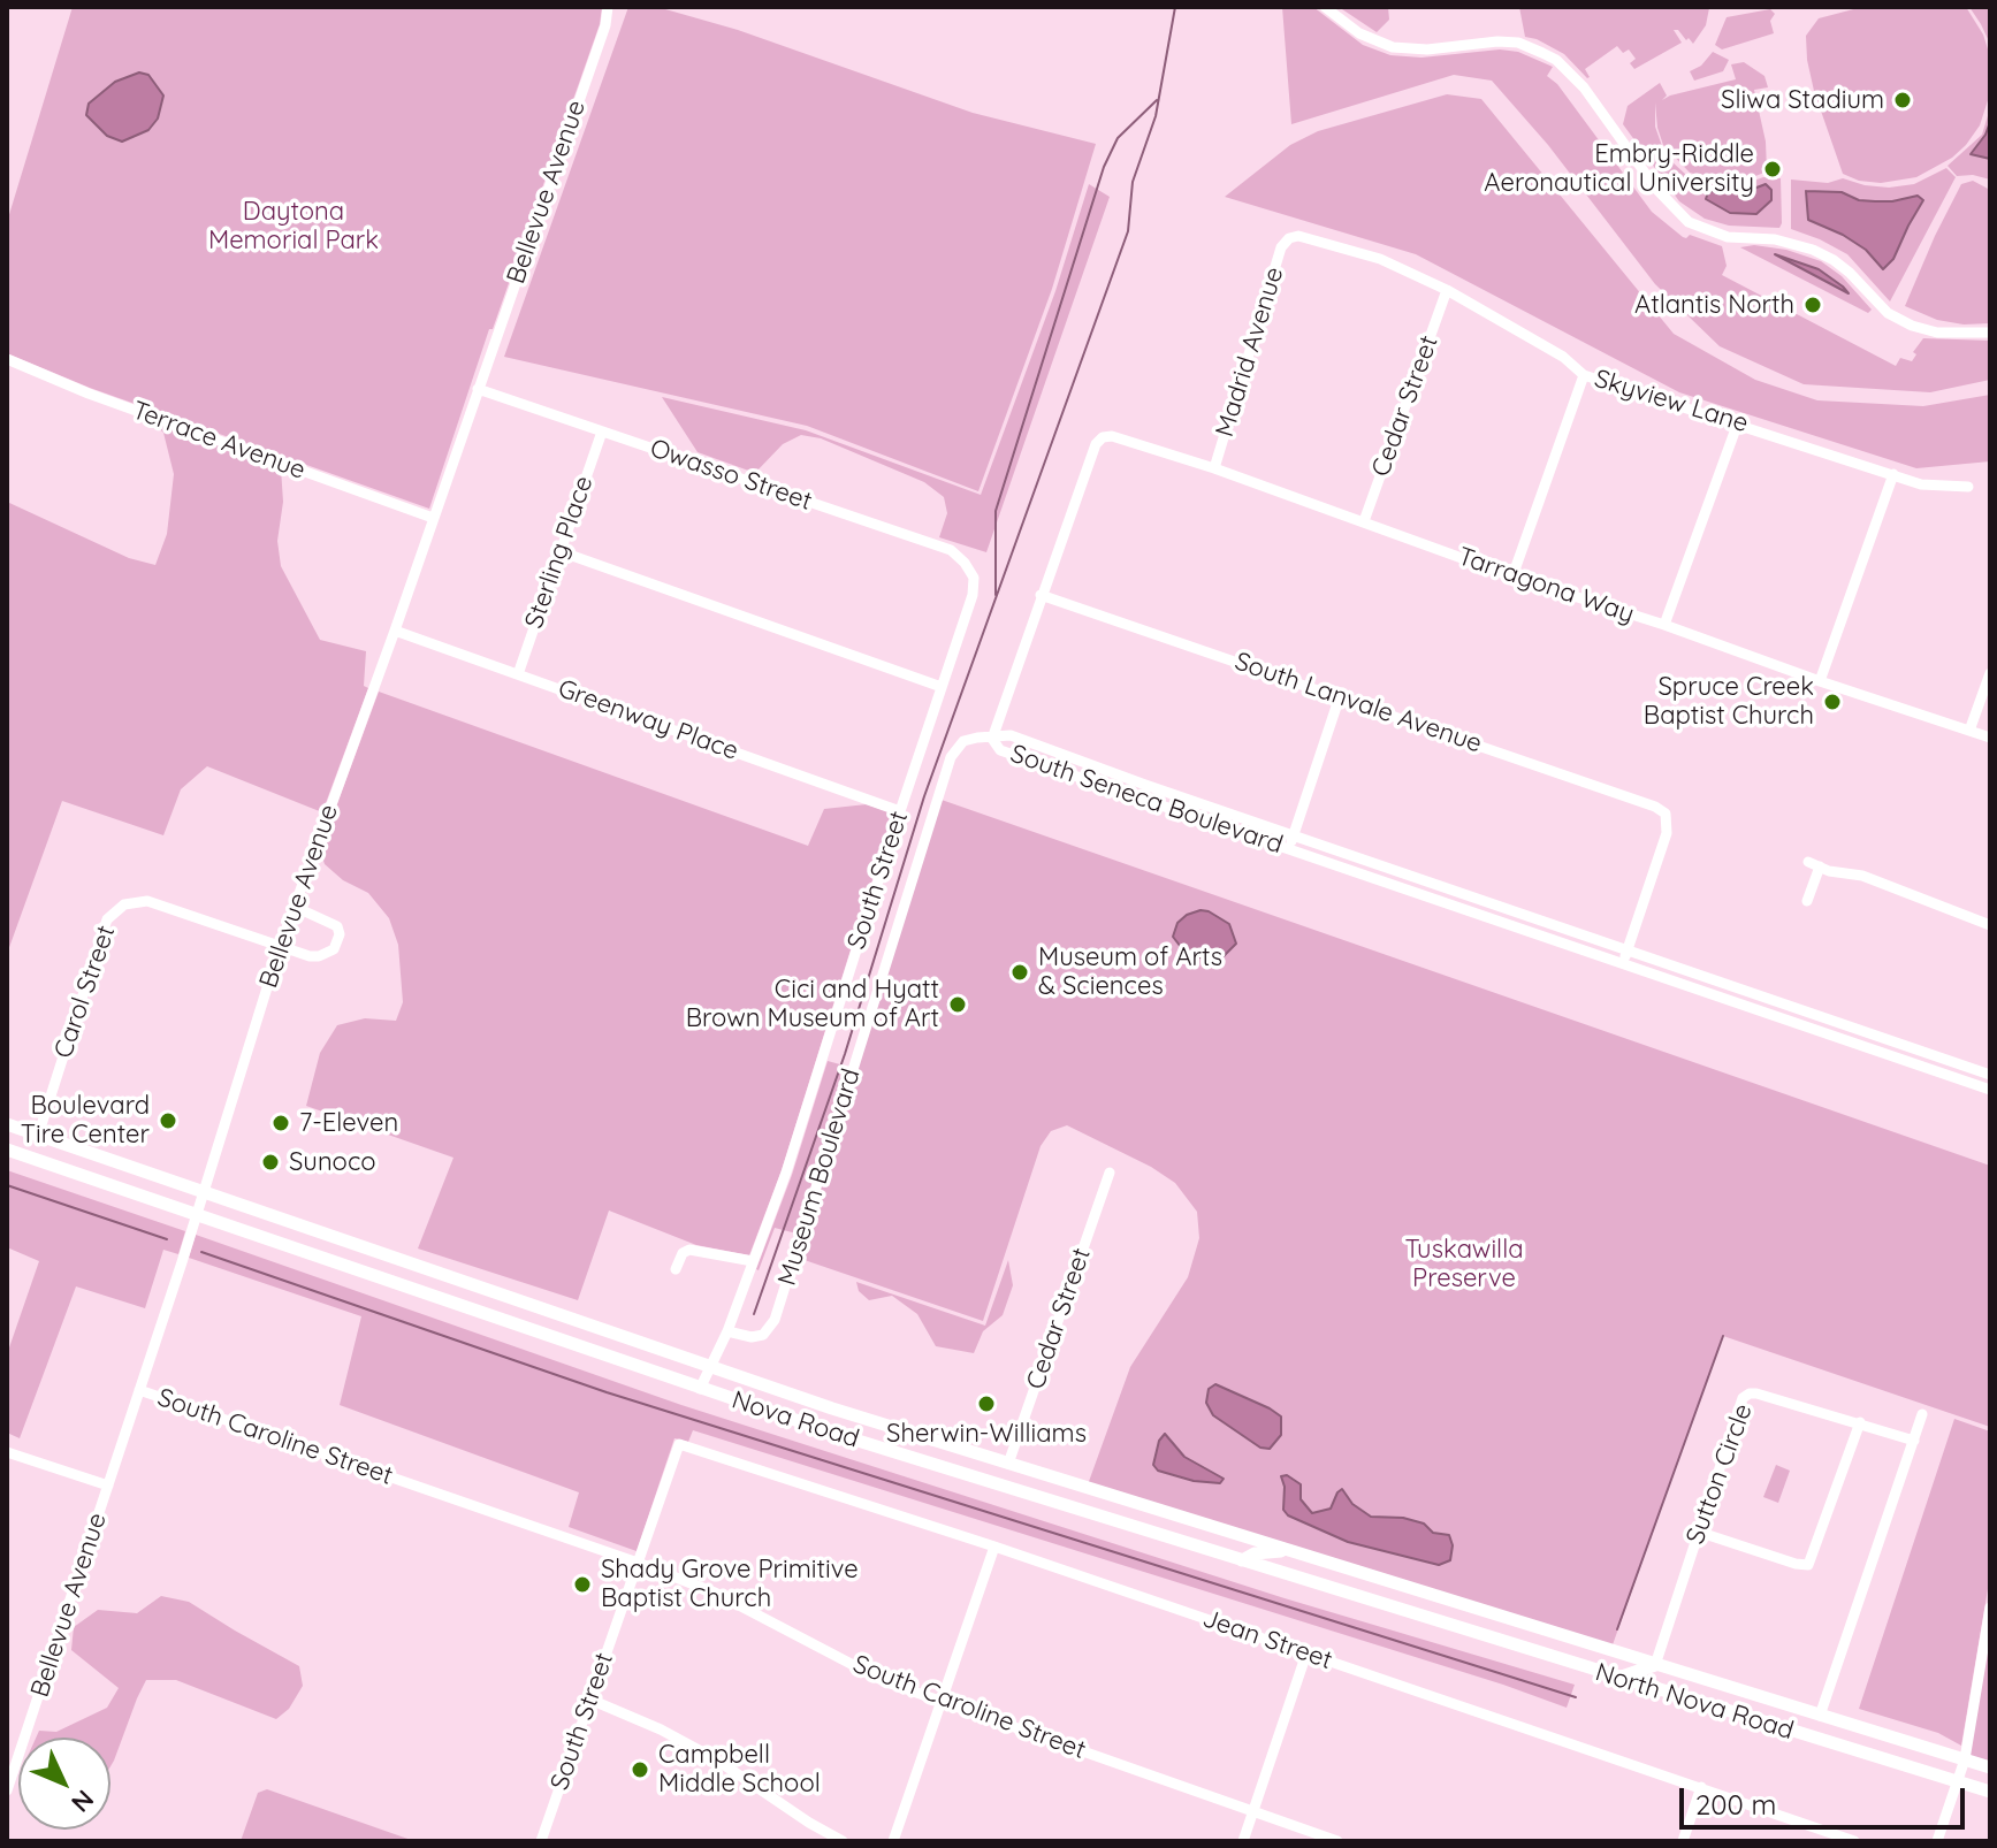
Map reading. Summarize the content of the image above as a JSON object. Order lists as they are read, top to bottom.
{
  "streets": {
    "main road": ["Nova Road", "North Nova Road"],
    "street": [
      "Bellevue Avenue",
      "Madrid Avenue",
      "Skyview Lane",
      "Cedar Street",
      "Terrace Avenue",
      "Owasso Street",
      "Sterling Place",
      "Tarragona Way",
      "South Lanvale Avenue",
      "Greenway Place",
      "South Seneca Boulevard",
      "South Street",
      "Carol Street",
      "Museum Boulevard",
      "South Caroline Street",
      "Sutton Circle",
      "Jean Street"
    ]
  },
  "crossings": [
    ["Bellevue Avenue", "Terrace Avenue"],
    ["Bellevue Avenue", "Owasso Street"],
    ["Bellevue Avenue", "Greenway Place"],
    ["Bellevue Avenue", "Carol Street"],
    ["Bellevue Avenue", "Nova Road"],
    ["Bellevue Avenue", "South Caroline Street"],
    ["Madrid Avenue", "Skyview Lane"],
    ["Madrid Avenue", "Tarragona Way"],
    ["Skyview Lane", "Cedar Street"],
    ["Cedar Street", "Tarragona Way"],
    ["Cedar Street", "Nova Road"],
    ["Owasso Street", "Sterling Place"],
    ["Owasso Street", "South Street"],
    ["Sterling Place", "Greenway Place"],
    ["Tarragona Way", "South Lanvale Avenue"],
    ["South Lanvale Avenue", "South Seneca Boulevard"],
    ["Greenway Place", "South Street"],
    ["South Seneca Boulevard", "Museum Boulevard"],
    ["South Street", "Museum Boulevard"],
    ["South Street", "Nova Road"],
    ["South Street", "South Caroline Street"],
    ["South Street", "Jean Street"],
    ["Carol Street", "Nova Road"],
    ["Nova Road", "North Nova Road"],
    ["Sutton Circle", "North Nova Road"]
  ],
  "parks": ["Daytona Memorial Park", "Tuskawilla Preserve"],
  "places": [
    "Sliwa Stadium",
    "Embry-Riddle Aeronautical University",
    "Atlantis North",
    "Spruce Creek Baptist Church",
    "Museum of Arts & Sciences",
    "Cici and Hyatt Brown Museum of Art",
    "Boulevard Tire Center",
    "7-Eleven",
    "Sunoco",
    "Sherwin-Williams",
    "Shady Grove Primitive Baptist Church",
    "Campbell Middle School"
  ],
  "scale_bar": "200 m",
  "north": "bottom right"
}
